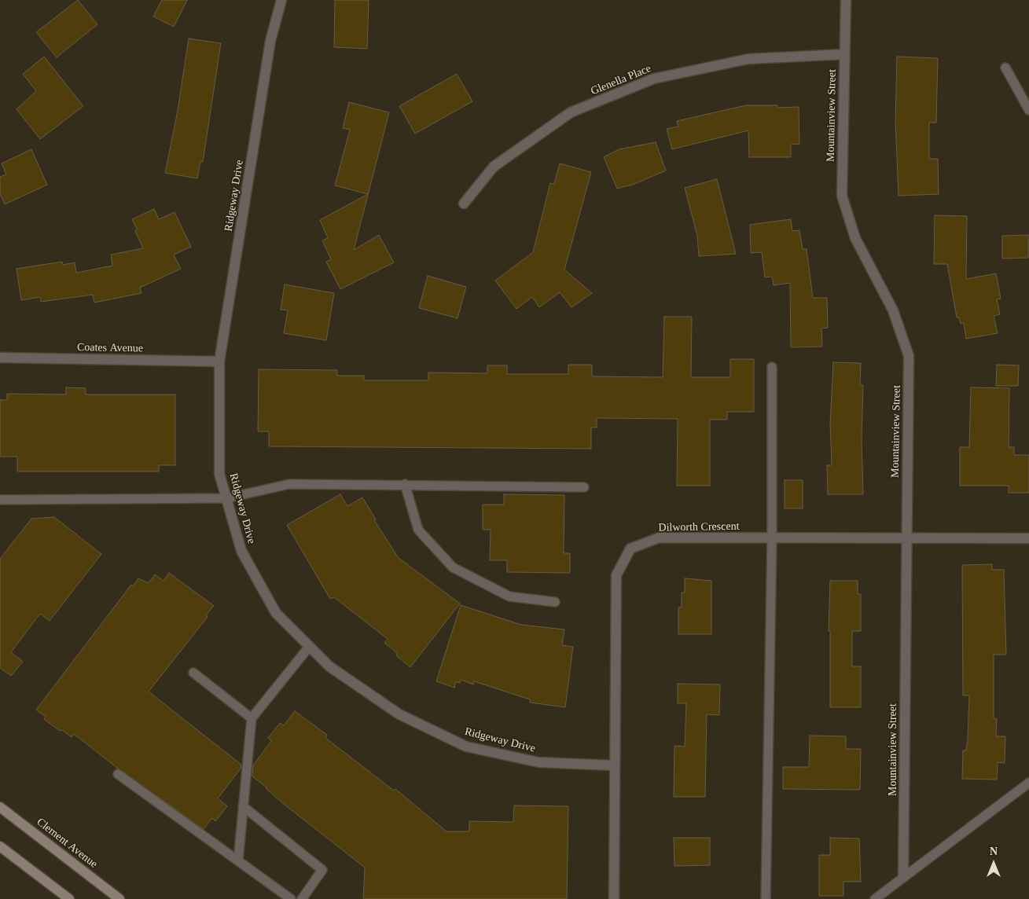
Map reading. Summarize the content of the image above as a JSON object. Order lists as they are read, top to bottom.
{
  "streets": {
    "main road": ["Clement Avenue"],
    "street": [
      "Glenella Place",
      "Mountainview Street",
      "Ridgeway Drive",
      "Coates Avenue",
      "Dilworth Crescent"
    ]
  },
  "crossings": [
    ["Glenella Place", "Mountainview Street"],
    ["Mountainview Street", "Dilworth Crescent"],
    ["Ridgeway Drive", "Coates Avenue"],
    ["Ridgeway Drive", "Dilworth Crescent"]
  ],
  "north": "top"
}
